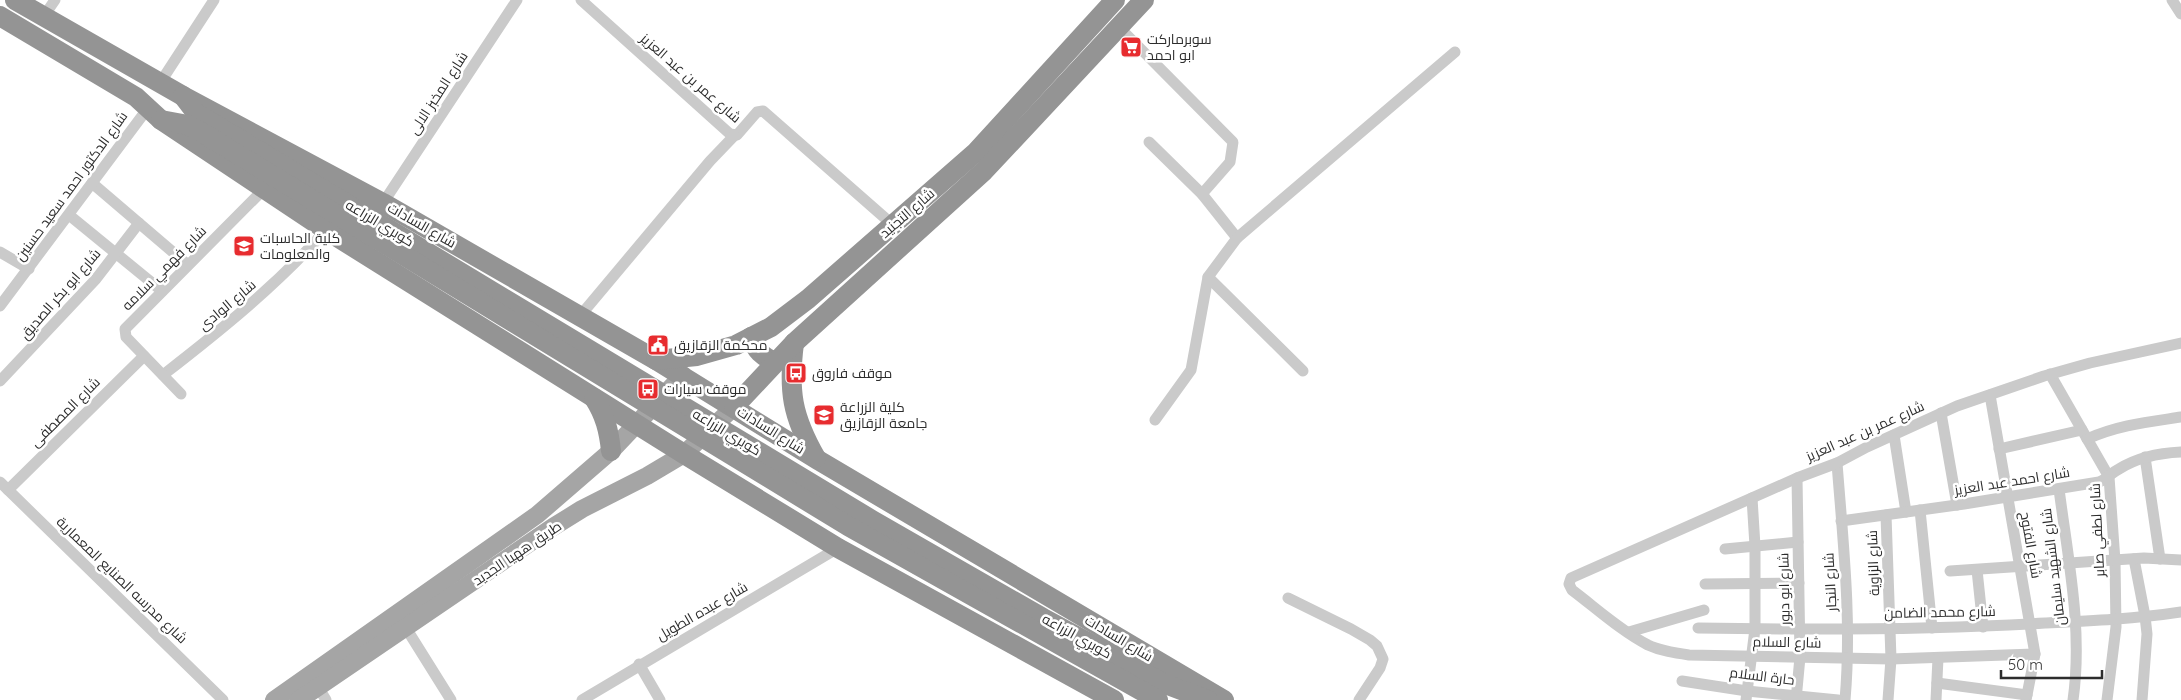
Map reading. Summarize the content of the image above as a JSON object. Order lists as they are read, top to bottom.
{
  "streets": {
    "highway": ["شارع التجنيد", "كوبري الزراعه", "شارع السادات"],
    "main road": ["طريق ههيا الجديد"],
    "street": [
      "شارع عمر بن عبد العزيز",
      "شارع المخبز الالى",
      "شارع الدكتور احمد سعيد حسنين",
      "شارع فهمي سلامه",
      "شارع ابو بكر الصديق",
      "شارع الوادى",
      "شارع المصطفى",
      "شارع احمد عبد العزيز",
      "شارع لطفي صابر",
      "شارع الفتوح",
      "شارع الزاوية",
      "شارع الشهيد سليمان",
      "شارع مدرسه الصنايع المعمارية",
      "شارع النجار",
      "شارع ابو دبور",
      "شارع عبده الطويل",
      "شارع محمد الضامن",
      "شارع السلام",
      "حارة السلام"
    ]
  },
  "crossings": [
    ["شارع عمر بن عبد العزيز", "شارع التجنيد"],
    ["شارع عمر بن عبد العزيز", "شارع لطفي صابر"],
    ["شارع عمر بن عبد العزيز", "شارع الفتوح"],
    ["شارع عمر بن عبد العزيز", "شارع النجار"],
    ["شارع عمر بن عبد العزيز", "شارع ابو دبور"],
    ["شارع عمر بن عبد العزيز", "شارع السلام"],
    ["شارع المخبز الالى", "شارع السادات"],
    ["شارع الدكتور احمد سعيد حسنين", "كوبري الزراعه"],
    ["شارع التجنيد", "شارع السادات"],
    ["شارع التجنيد", "طريق ههيا الجديد"],
    ["كوبري الزراعه", "شارع السادات"],
    ["شارع السادات", "طريق ههيا الجديد"],
    ["شارع فهمي سلامه", "شارع الوادى"],
    ["شارع فهمي سلامه", "شارع المصطفى"],
    ["شارع المصطفى", "شارع مدرسه الصنايع المعمارية"],
    ["شارع احمد عبد العزيز", "شارع لطفي صابر"],
    ["شارع احمد عبد العزيز", "شارع الفتوح"],
    ["شارع احمد عبد العزيز", "شارع الزاوية"],
    ["شارع احمد عبد العزيز", "شارع الشهيد سليمان"],
    ["شارع احمد عبد العزيز", "شارع النجار"],
    ["شارع لطفي صابر", "شارع محمد الضامن"],
    ["شارع الفتوح", "شارع محمد الضامن"],
    ["شارع الفتوح", "شارع السلام"],
    ["شارع الزاوية", "شارع محمد الضامن"],
    ["شارع الزاوية", "شارع السلام"],
    ["شارع الشهيد سليمان", "شارع محمد الضامن"],
    ["شارع النجار", "شارع محمد الضامن"],
    ["شارع النجار", "شارع السلام"],
    ["شارع ابو دبور", "شارع محمد الضامن"],
    ["شارع ابو دبور", "شارع السلام"],
    ["شارع ابو دبور", "حارة السلام"]
  ],
  "places": {
    "supermarket": ["سوبرماركت ابو احمد"],
    "school or university": ["كلية الحاسبات والمعلومات", "كلية الزراعة جامعة الزقازيق"],
    "public building": ["محكمة الزقازيق"],
    "bus stop": ["موقف فاروق", "موقف سيارات"]
  },
  "scale_bar": "50 m"
}
